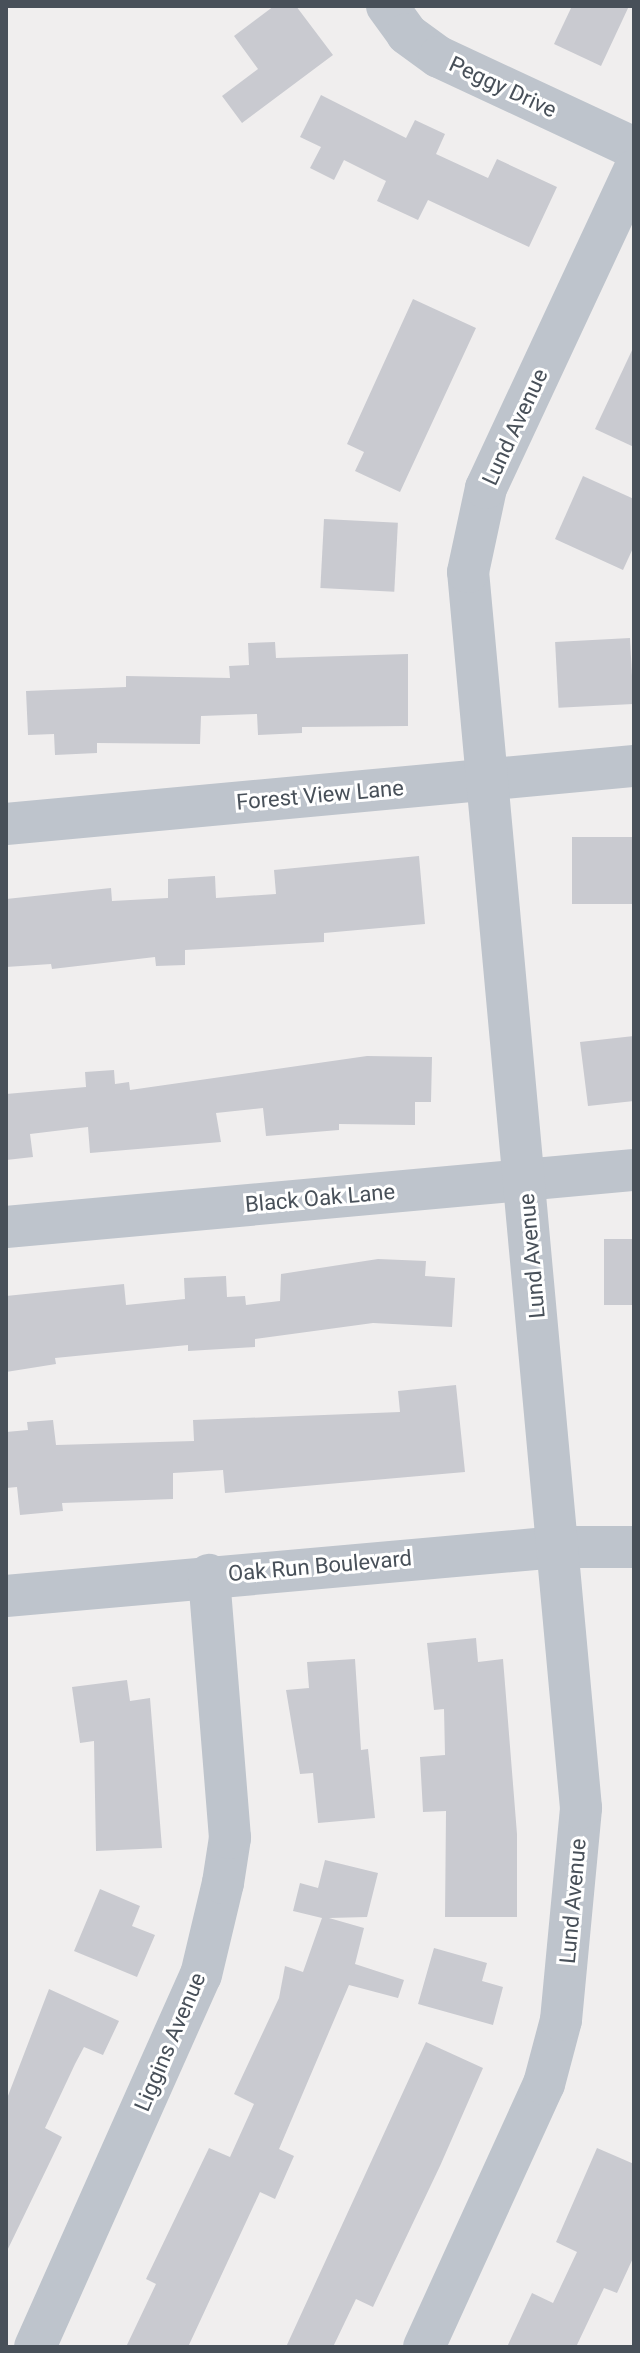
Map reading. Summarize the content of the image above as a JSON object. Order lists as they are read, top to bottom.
{
  "streets": {
    "street": [
      "Peggy Drive",
      "Lund Avenue",
      "Forest View Lane",
      "Black Oak Lane",
      "Oak Run Boulevard",
      "Liggins Avenue"
    ]
  },
  "crossings": [
    ["Lund Avenue", "Forest View Lane"],
    ["Lund Avenue", "Black Oak Lane"],
    ["Lund Avenue", "Oak Run Boulevard"],
    ["Oak Run Boulevard", "Liggins Avenue"]
  ]
}
